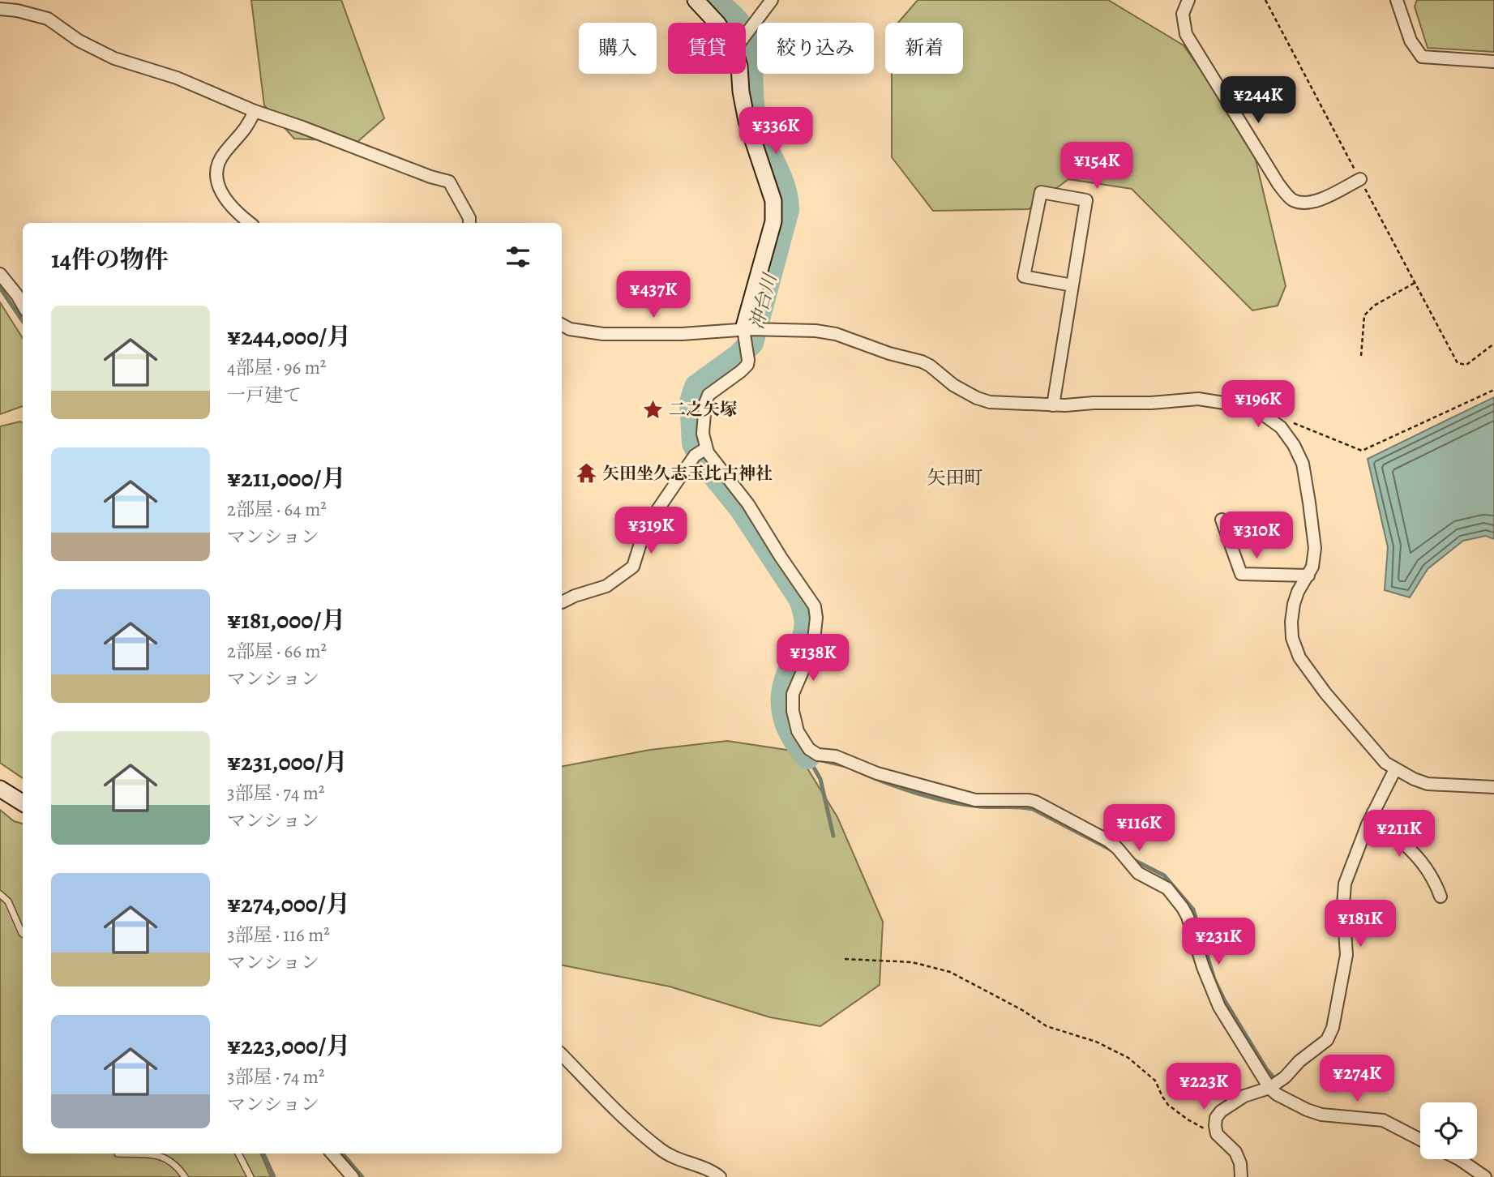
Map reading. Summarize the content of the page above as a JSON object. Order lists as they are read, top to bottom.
{
  "districts": ["矢田町"],
  "water": ["沖台川"],
  "places": {
    "place": ["二之矢塚"],
    "temple": ["矢田坐久志玉比古神社"]
  },
  "page": {
    "chip": [
      "購入",
      "賃貸",
      "絞り込み",
      "新着"
    ],
    "price": [
      "¥244K",
      "¥336K",
      "¥154K",
      "¥437K",
      "¥196K",
      "¥319K",
      "¥310K",
      "¥138K",
      "¥116K",
      "¥211K",
      "¥181K",
      "¥231K",
      "¥274K",
      "¥223K"
    ],
    "heading": "14件の物件",
    "list": [
      {
        "name": "¥244,000/月",
        "note": "4部屋 · 96 m² · 一戸建て"
      },
      {
        "name": "¥211,000/月",
        "note": "2部屋 · 64 m² · マンション"
      },
      {
        "name": "¥181,000/月",
        "note": "2部屋 · 66 m² · マンション"
      },
      {
        "name": "¥231,000/月",
        "note": "3部屋 · 74 m² · マンション"
      },
      {
        "name": "¥274,000/月",
        "note": "3部屋 · 116 m² · マンション"
      },
      {
        "name": "¥223,000/月",
        "note": "3部屋 · 74 m² · マンション"
      }
    ]
  }
}
